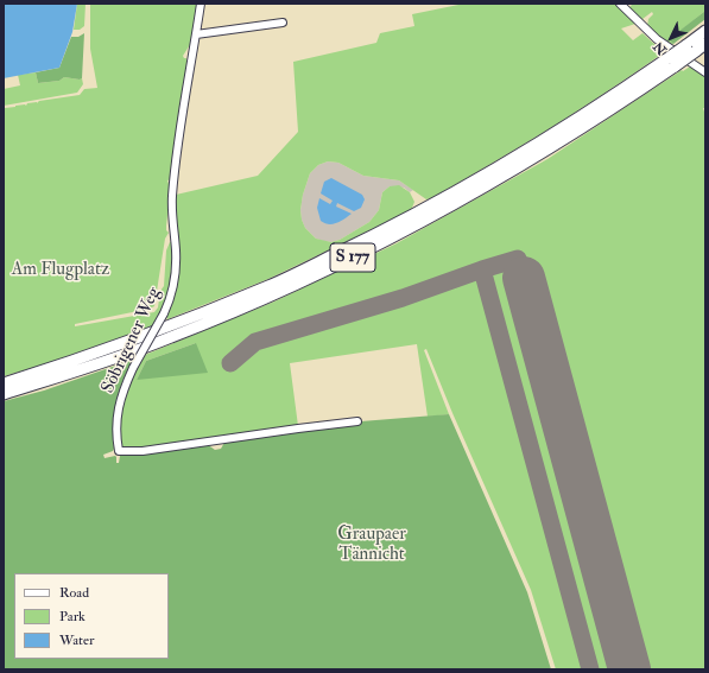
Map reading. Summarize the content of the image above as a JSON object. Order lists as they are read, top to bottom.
{
  "streets": {
    "highway": ["S 177"],
    "street": ["Söbrigener Weg"]
  },
  "parks": ["Am Flugplatz", "Graupaer Tännicht"],
  "legend": ["Road", "Park", "Water"],
  "north": "bottom left"
}
